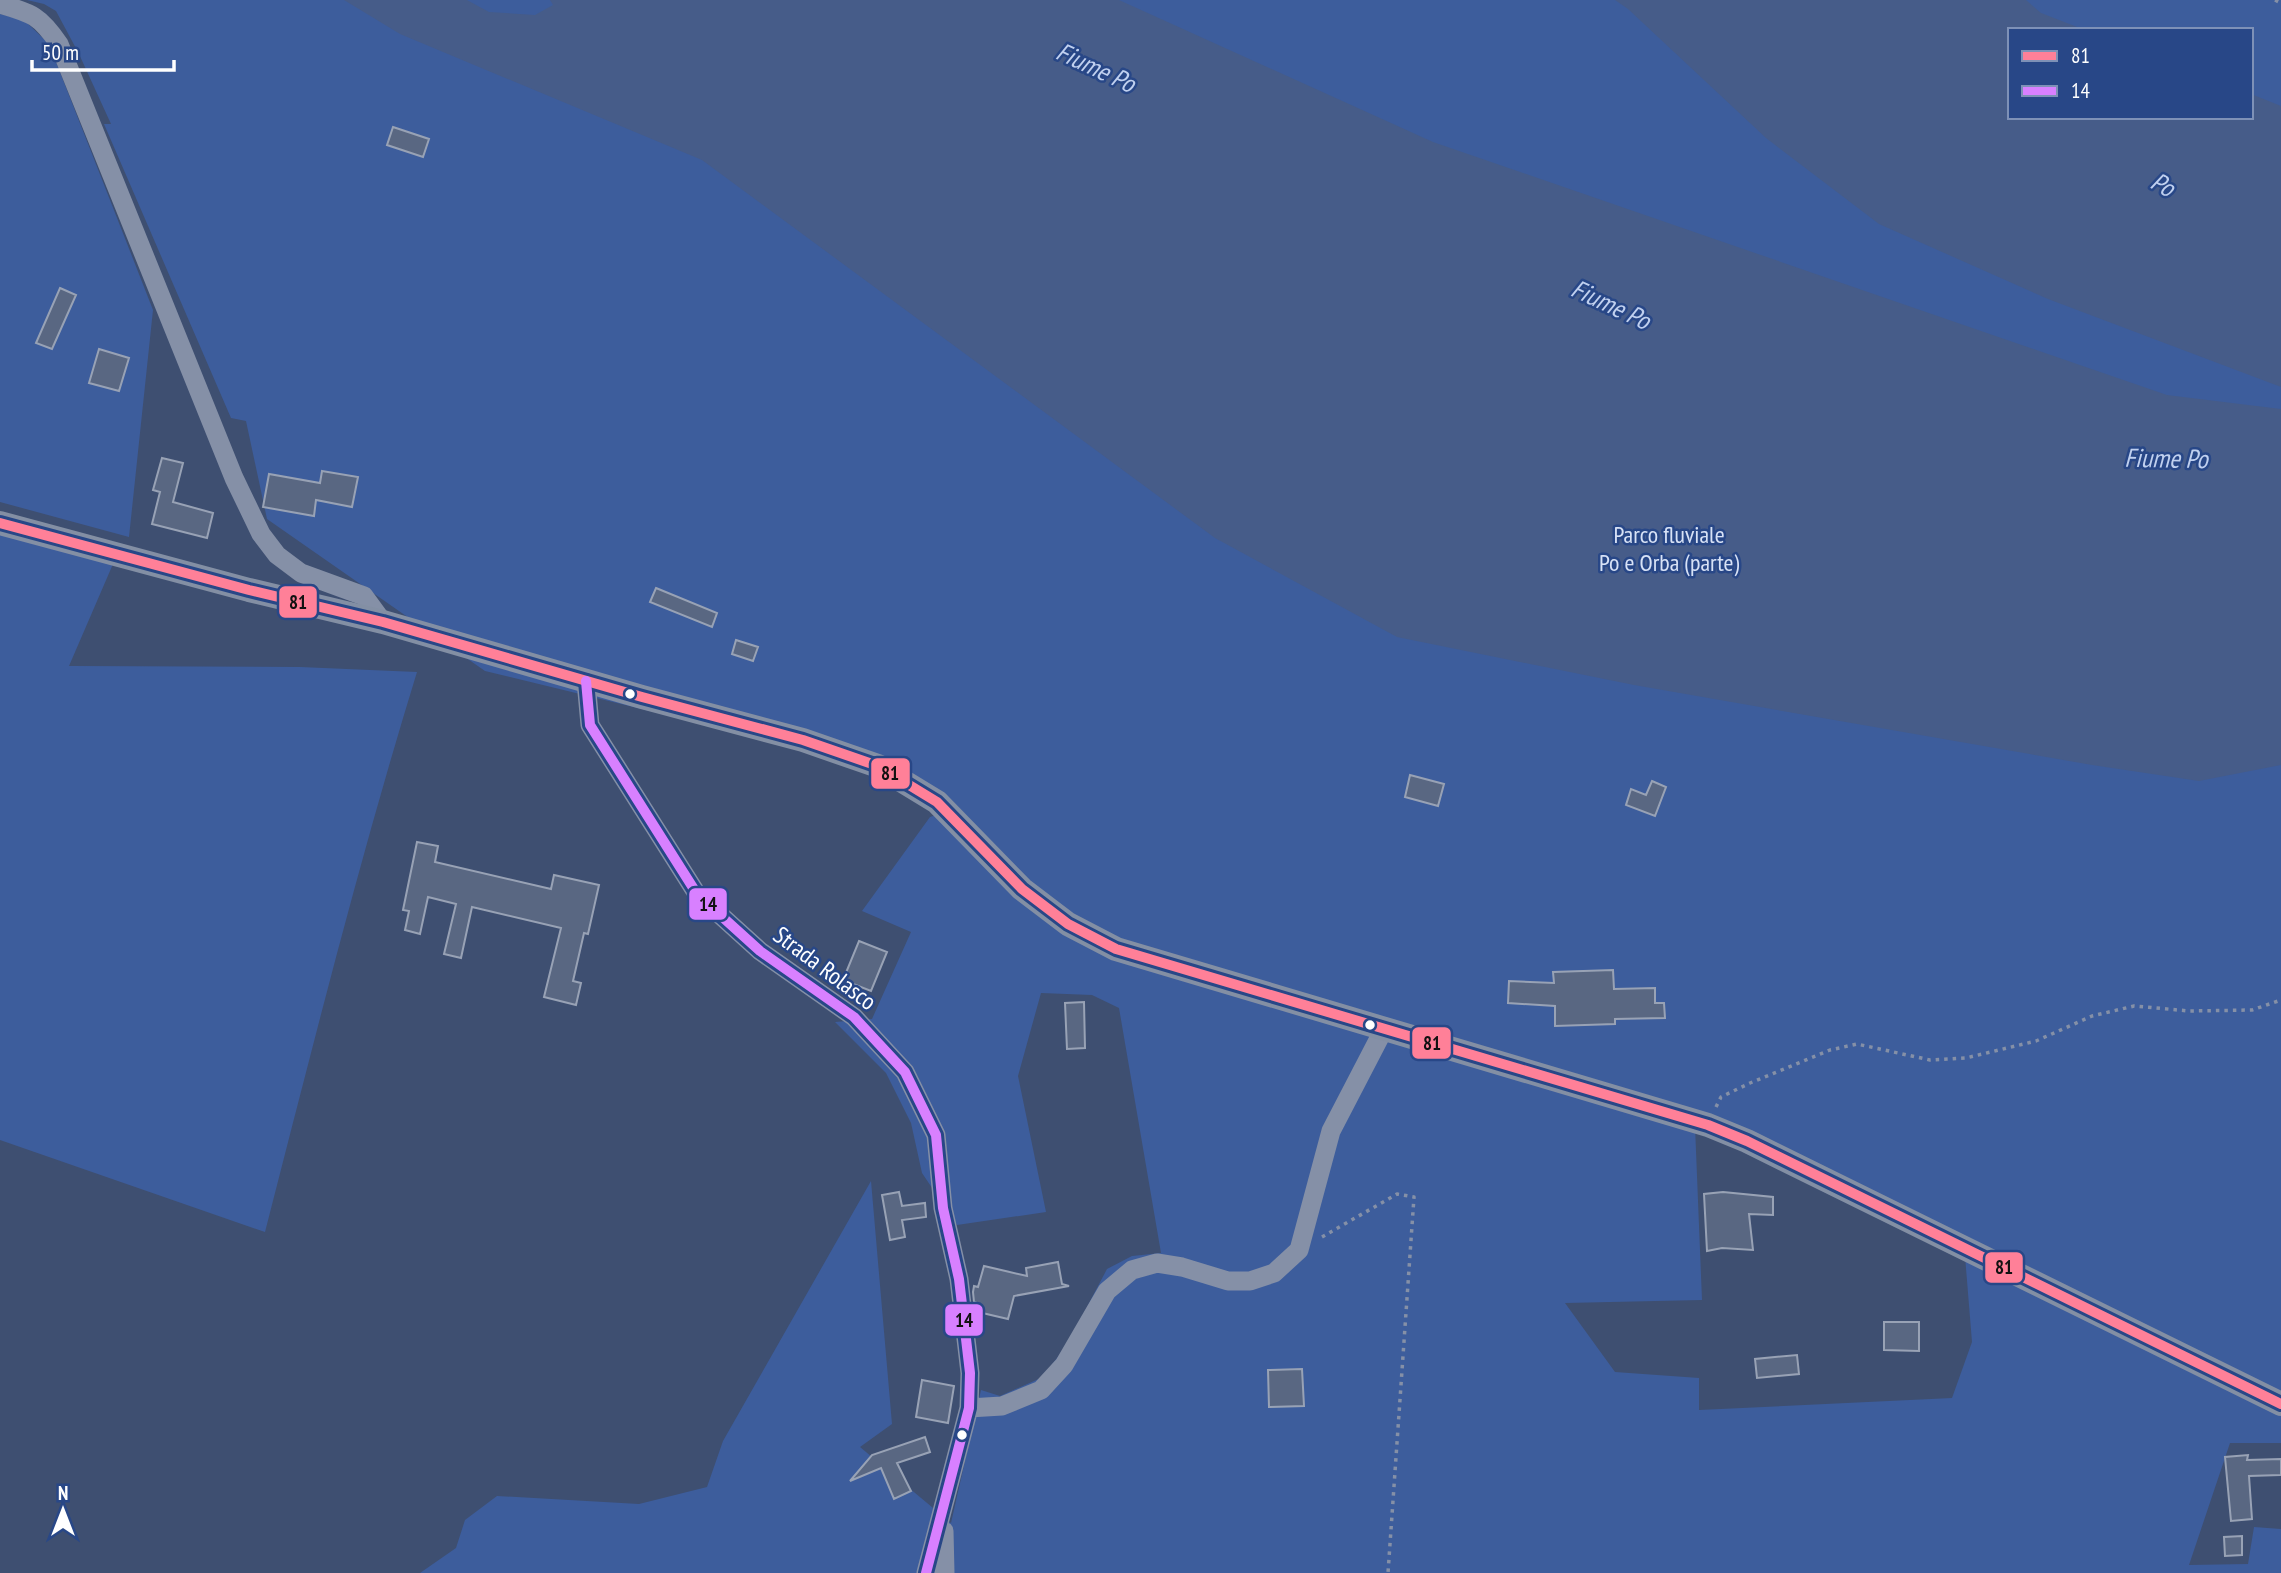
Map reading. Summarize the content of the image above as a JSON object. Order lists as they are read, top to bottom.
{
  "streets": {
    "street": ["Strada Rolasco"]
  },
  "water": ["Fiume Po", "Po"],
  "parks": ["Parco fluviale Po e Orba (parte)"],
  "lines": ["transit line 81", "transit line 14"],
  "legend": ["81", "14"],
  "scale_bar": "50 m",
  "north": "top"
}
